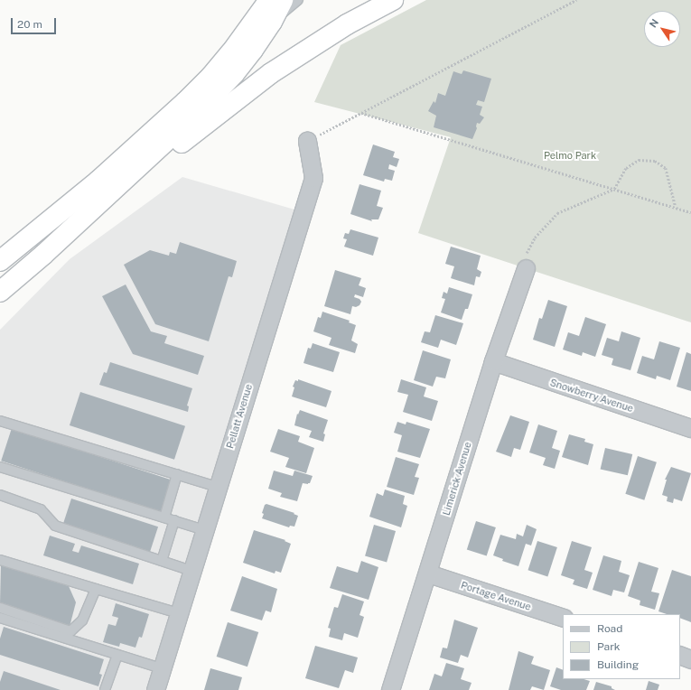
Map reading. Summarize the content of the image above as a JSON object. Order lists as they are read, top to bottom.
{
  "streets": {
    "street": [
      "Snowberry Avenue",
      "Pellatt Avenue",
      "Limerick Avenue",
      "Portage Avenue"
    ]
  },
  "crossings": [
    ["Snowberry Avenue", "Limerick Avenue"],
    ["Limerick Avenue", "Portage Avenue"]
  ],
  "parks": ["Pelmo Park"],
  "legend": ["Road", "Park", "Building"],
  "scale_bar": "20 m",
  "north": "top left"
}
